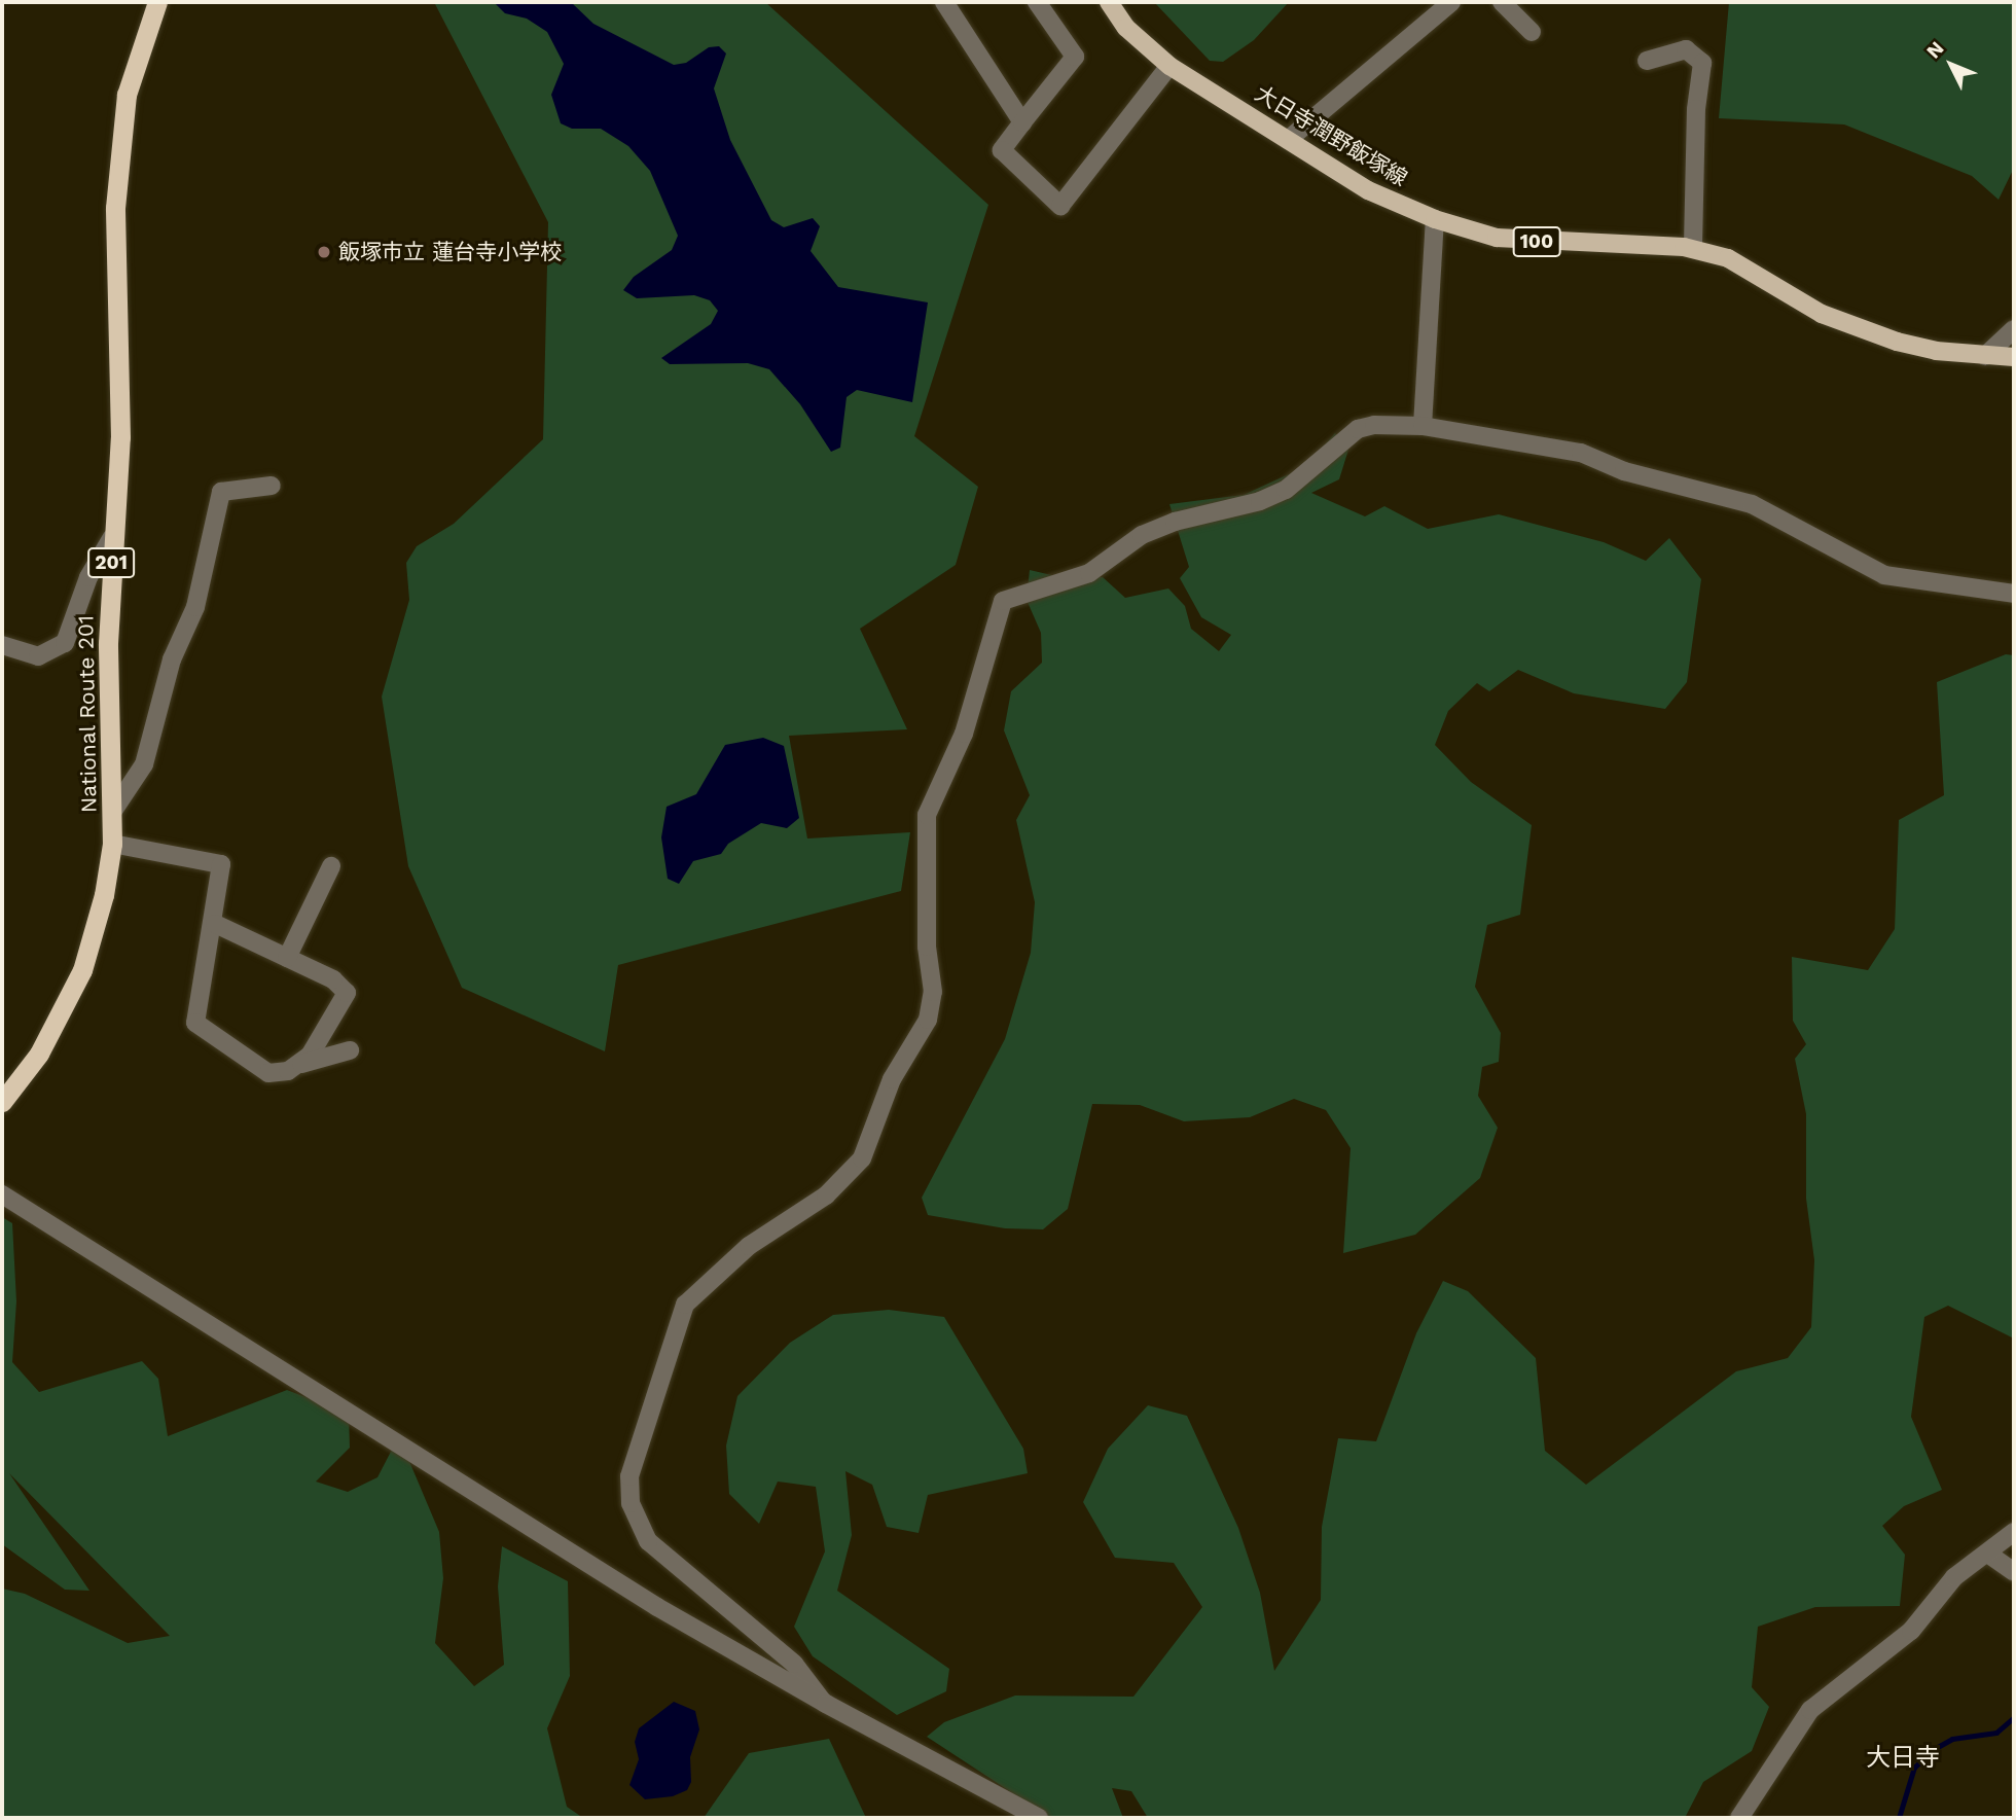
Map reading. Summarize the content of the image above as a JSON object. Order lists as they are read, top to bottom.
{
  "streets": {
    "highway": ["201", "National Route 201"],
    "main road": ["大日寺潤野飯塚線", "100"]
  },
  "districts": ["大日寺"],
  "places": ["飯塚市立 蓮台寺小学校"],
  "north": "top left"
}
